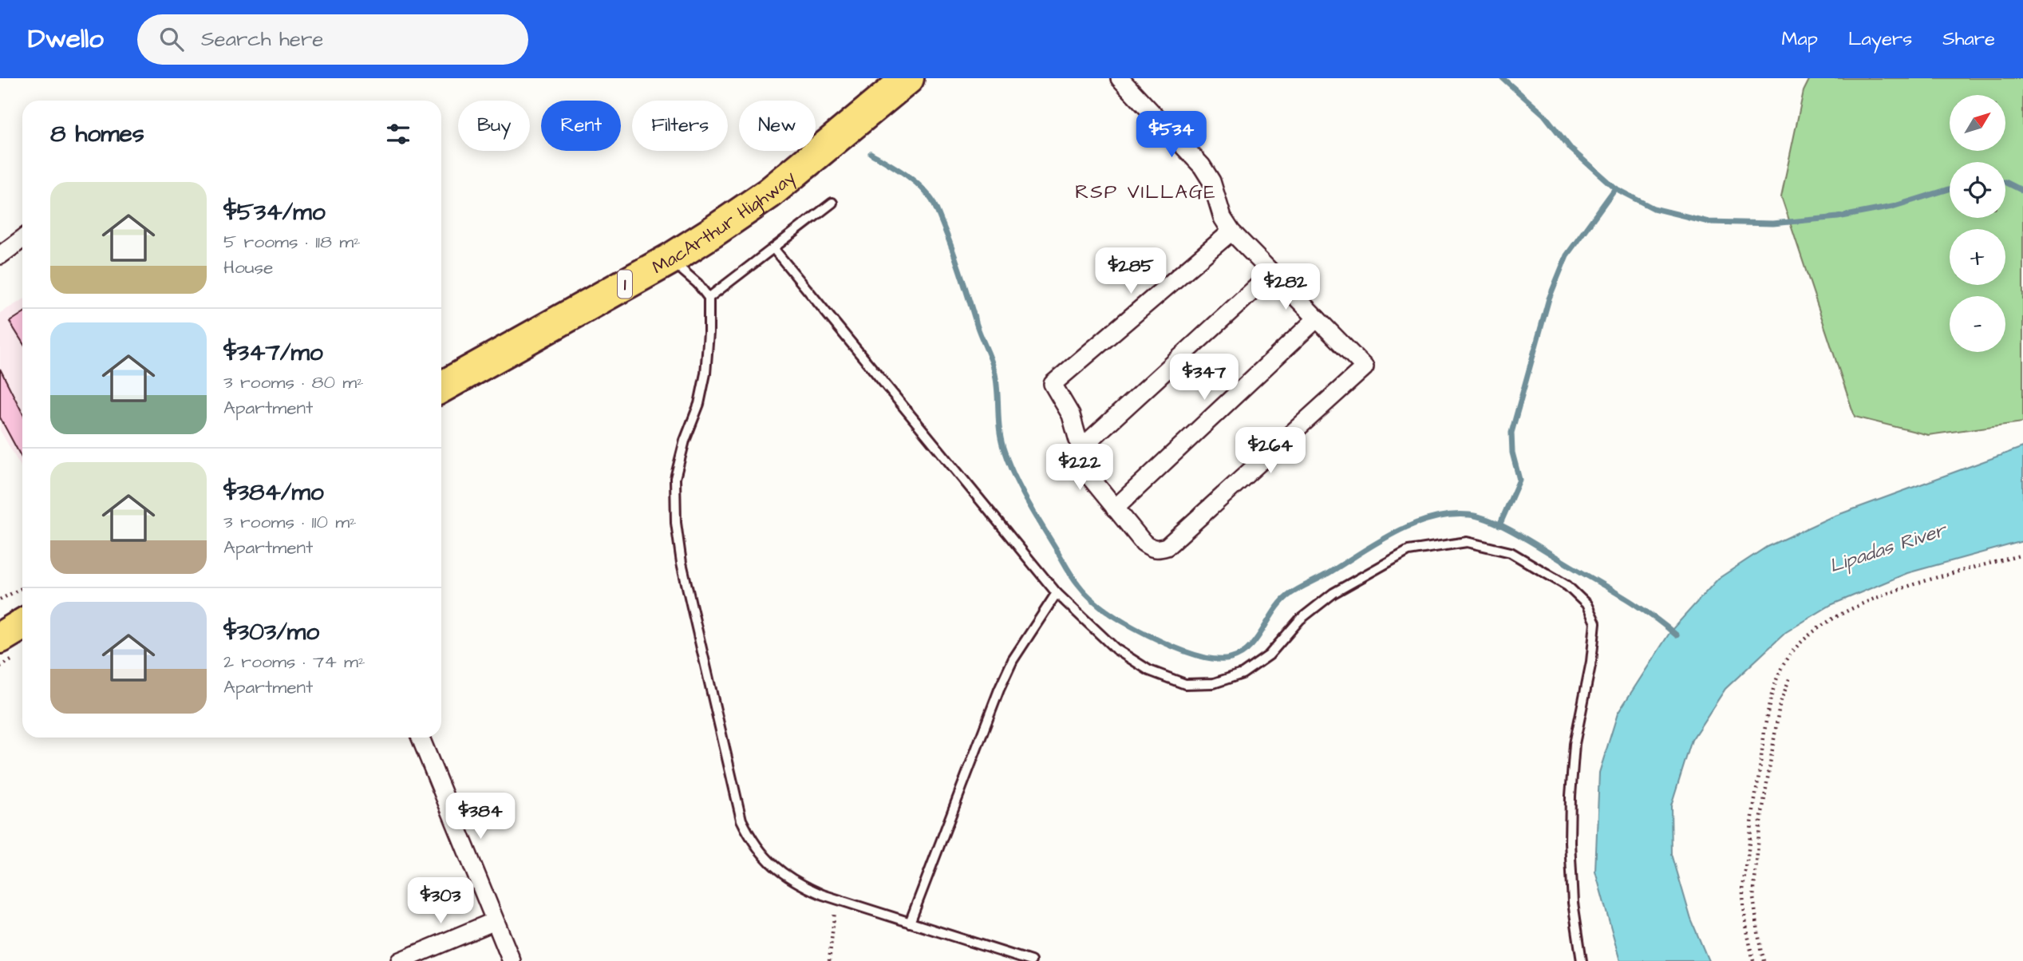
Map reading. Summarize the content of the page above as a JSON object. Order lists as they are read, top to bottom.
{
  "streets": {
    "highway": ["MacArthur Highway", "1"]
  },
  "districts": ["RSP VILLAGE"],
  "water": ["Lipadas River"],
  "north": "top right",
  "page": {
    "header": "Dwello",
    "search": "Search here",
    "nav": ["Map", "Layers", "Share"],
    "map_buttons": ["+", "−"],
    "chip": [
      "Buy",
      "Rent",
      "Filters",
      "New"
    ],
    "heading": "8 homes",
    "price": [
      "$534",
      "$285",
      "$282",
      "$347",
      "$264",
      "$222",
      "$384",
      "$303"
    ],
    "list": [
      {
        "name": "$534/mo",
        "note": "5 rooms · 118 m² · House"
      },
      {
        "name": "$347/mo",
        "note": "3 rooms · 80 m² · Apartment"
      },
      {
        "name": "$384/mo",
        "note": "3 rooms · 110 m² · Apartment"
      },
      {
        "name": "$303/mo",
        "note": "2 rooms · 74 m² · Apartment"
      }
    ]
  }
}
